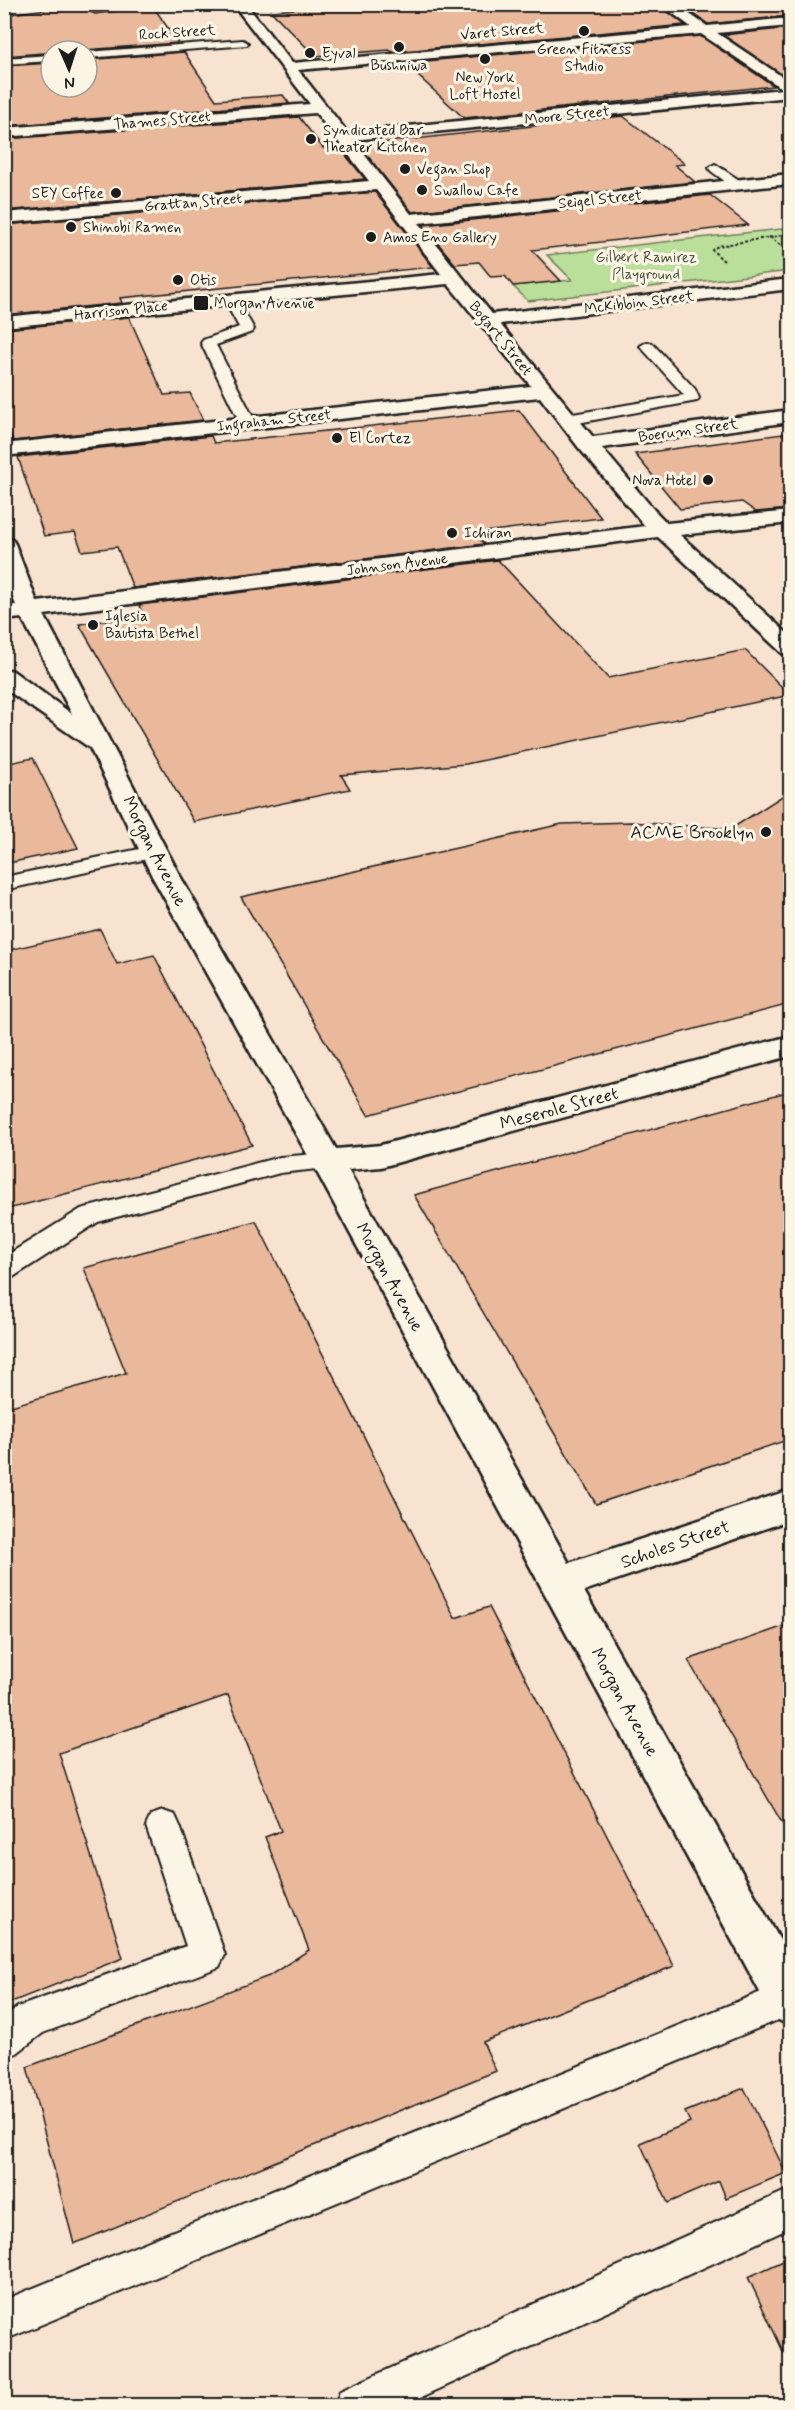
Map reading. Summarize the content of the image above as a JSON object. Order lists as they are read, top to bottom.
{
  "streets": {
    "street": [
      "Varet Street",
      "Rock Street",
      "Moore Street",
      "Thames Street",
      "Seigel Street",
      "Grattan Street",
      "McKibbin Street",
      "Harrison Place",
      "Bogart Street",
      "Ingraham Street",
      "Boerum Street",
      "Johnson Avenue",
      "Morgan Avenue",
      "Meserole Street",
      "Scholes Street"
    ]
  },
  "crossings": [
    ["Varet Street", "Bogart Street"],
    ["Rock Street", "Bogart Street"],
    ["Moore Street", "Bogart Street"],
    ["Thames Street", "Bogart Street"],
    ["Seigel Street", "Bogart Street"],
    ["Grattan Street", "Bogart Street"],
    ["McKibbin Street", "Bogart Street"],
    ["Harrison Place", "Bogart Street"],
    ["Bogart Street", "Ingraham Street"],
    ["Bogart Street", "Boerum Street"],
    ["Bogart Street", "Johnson Avenue"],
    ["Johnson Avenue", "Morgan Avenue"],
    ["Morgan Avenue", "Meserole Street"],
    ["Morgan Avenue", "Scholes Street"]
  ],
  "parks": ["Gilbert Ramirez Playground"],
  "places": {
    "other": [
      "Green Fitness Studio",
      "Bushniwa",
      "Eyval",
      "New York Loft Hostel",
      "Syndicated Bar Theater Kitchen",
      "Vegan Shop",
      "Swallow Cafe",
      "SEY Coffee",
      "Shinobi Ramen",
      "Amos Eno Gallery",
      "Otis",
      "El Cortez",
      "Nova Hotel",
      "Ichiran",
      "Iglesia Bautista Bethel",
      "ACME Brooklyn"
    ],
    "transit": ["Morgan Avenue"]
  },
  "north": "bottom"
}
